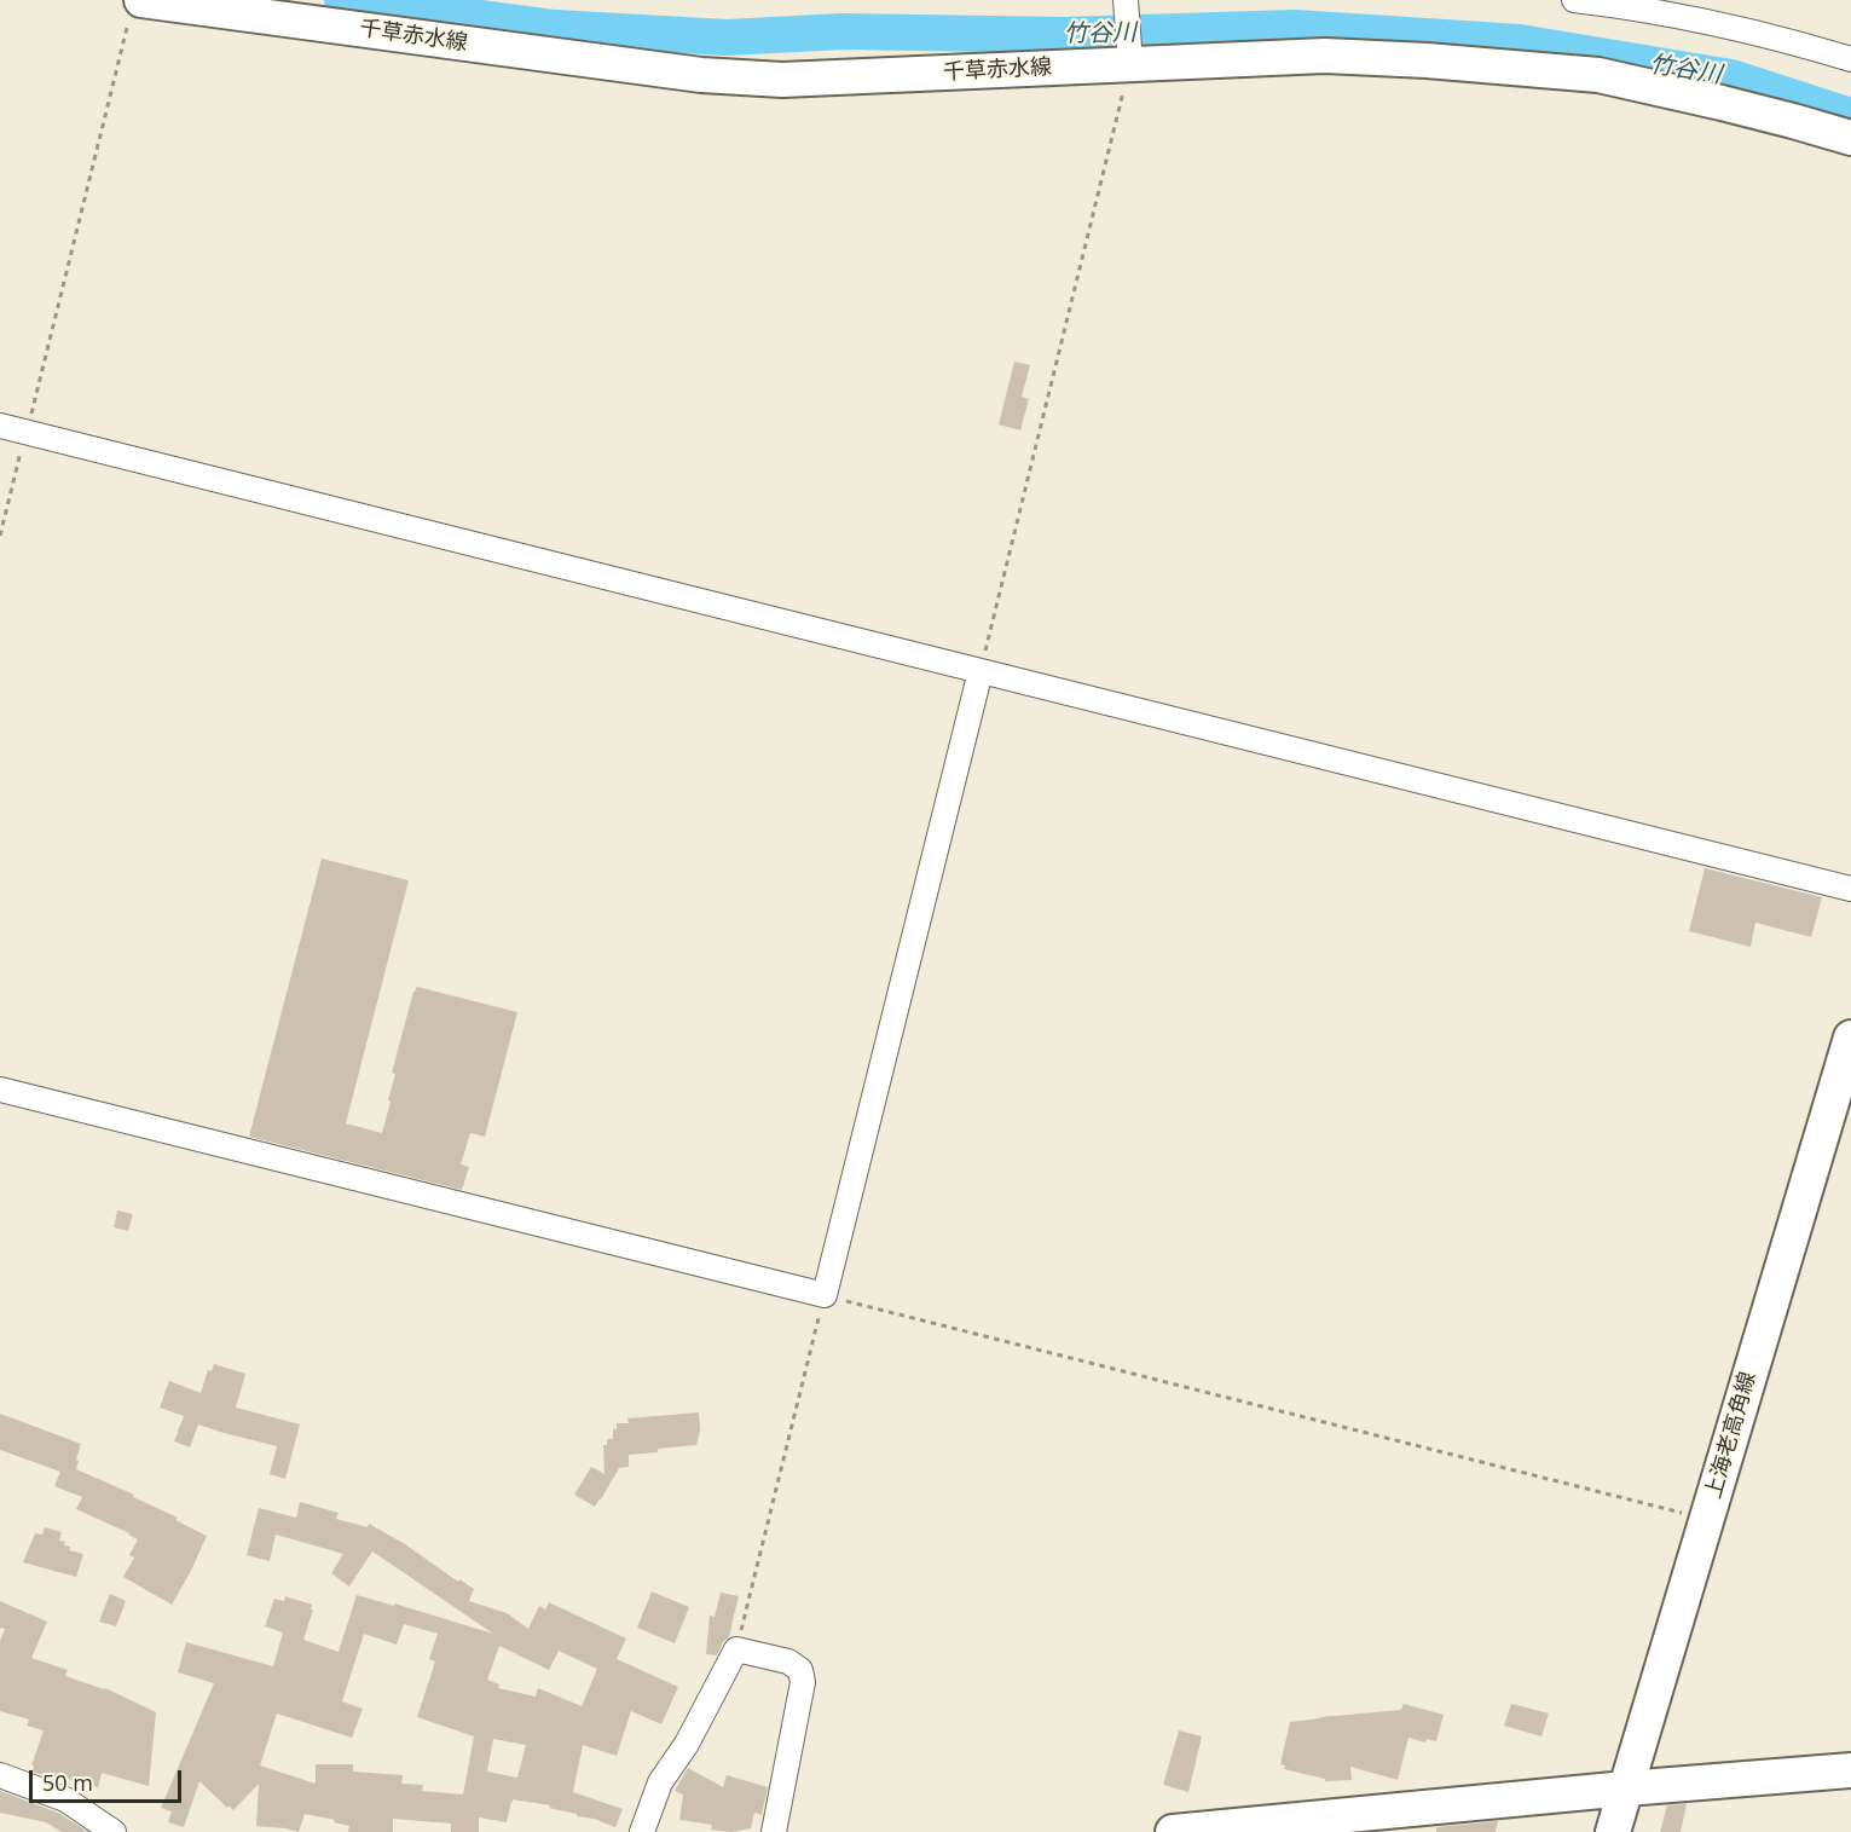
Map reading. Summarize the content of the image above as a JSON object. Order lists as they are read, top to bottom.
{
  "streets": {
    "main road": ["千草赤水線", "上海老高角線"]
  },
  "water": ["竹谷川"],
  "scale_bar": "50 m"
}
